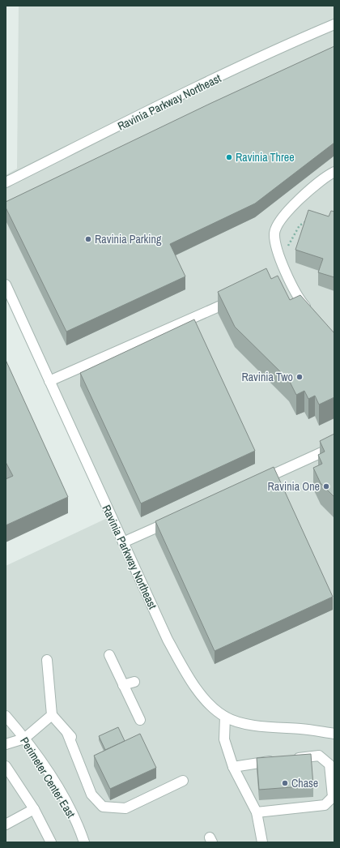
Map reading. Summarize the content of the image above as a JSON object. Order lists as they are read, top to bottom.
{
  "streets": {
    "street": ["Ravinia Parkway Northeast", "Perimeter Center East"]
  },
  "places": [
    "Ravinia Three",
    "Ravinia Parking",
    "Ravinia Two",
    "Ravinia One",
    "Chase"
  ]
}
